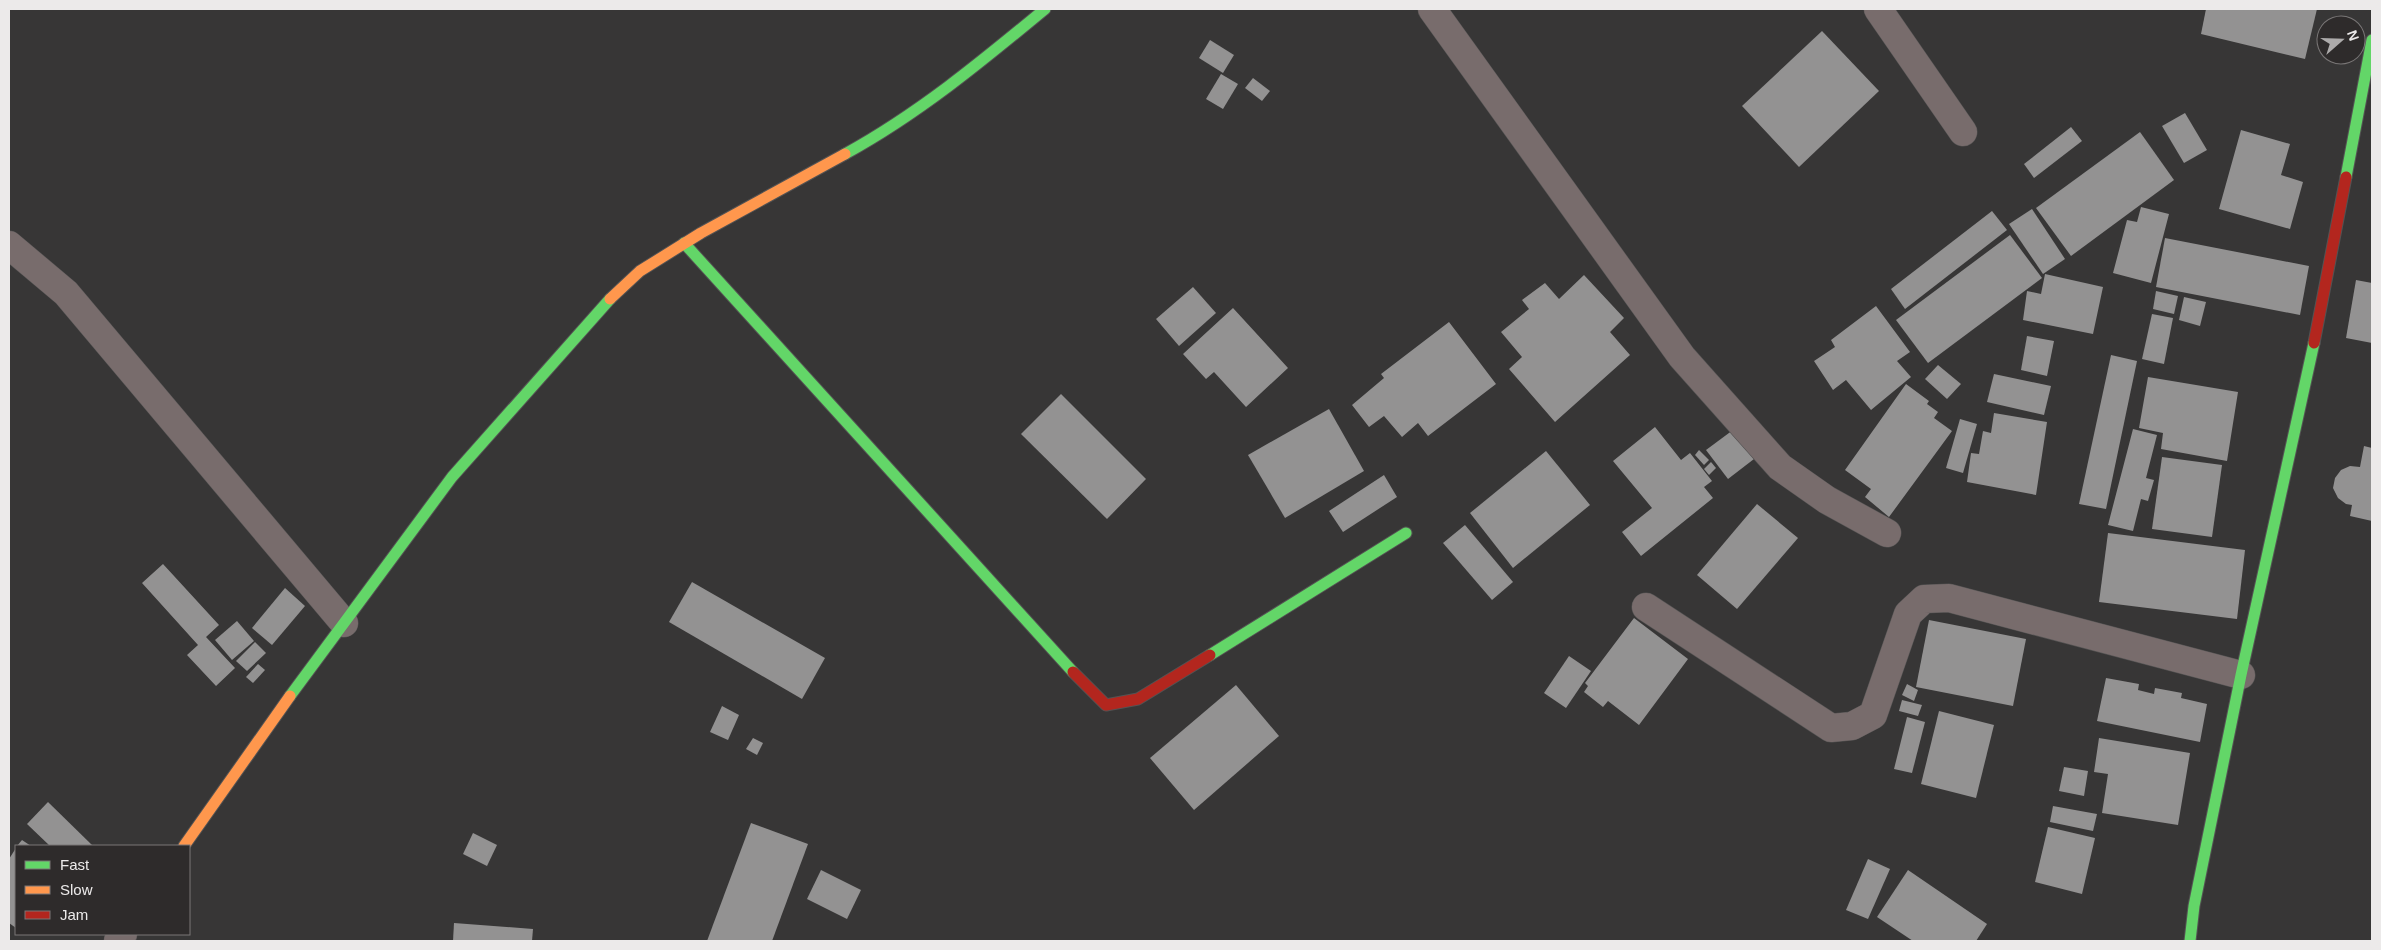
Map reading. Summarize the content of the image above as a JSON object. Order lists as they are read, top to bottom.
{
  "legend": ["Fast", "Slow", "Jam"],
  "north": "right"
}
